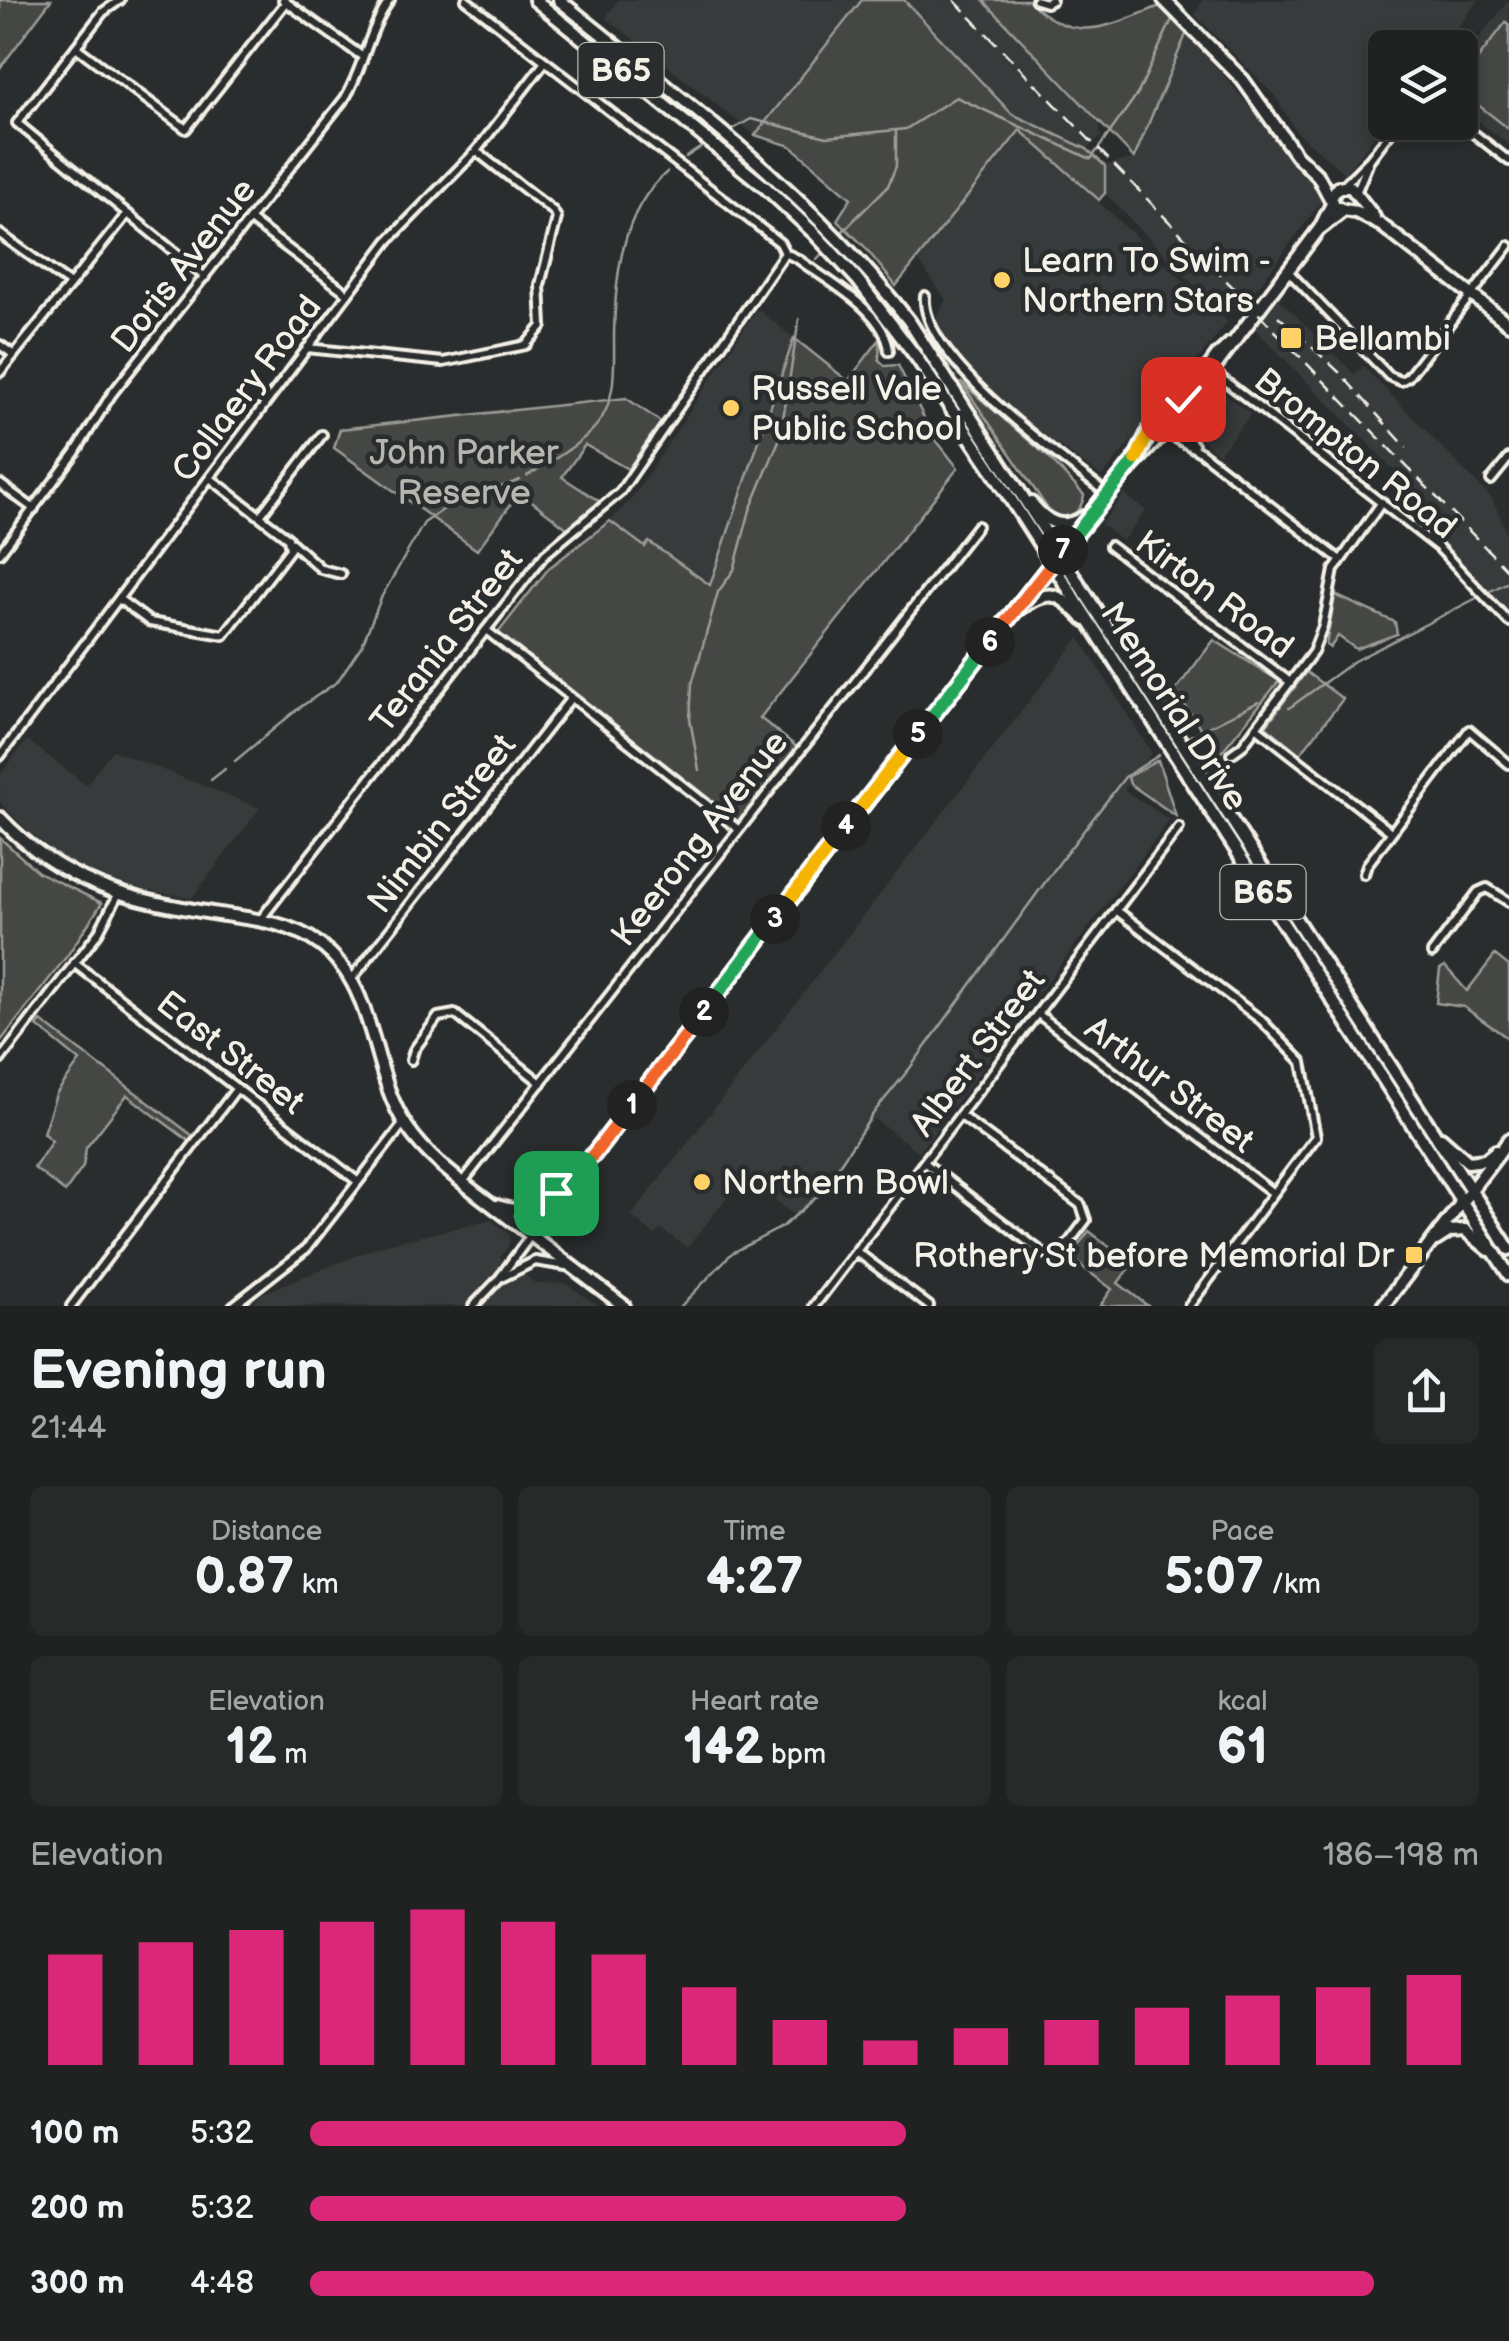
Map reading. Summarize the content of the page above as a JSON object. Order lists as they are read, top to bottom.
{
  "streets": {
    "main road": ["B65", "Memorial Drive"],
    "street": [
      "Doris Avenue",
      "Collaery Road",
      "Brompton Road",
      "Kirton Road",
      "Terania Street",
      "Nimbin Street",
      "Keerong Avenue",
      "East Street",
      "Albert Street",
      "Arthur Street"
    ]
  },
  "crossings": [
    ["Albert Street", "Arthur Street"]
  ],
  "parks": ["John Parker Reserve"],
  "places": {
    "other": ["Learn To Swim - Northern Stars", "Russell Vale Public School", "Northern Bowl"],
    "transit": ["Bellambi", "Rothery St before Memorial Dr"]
  },
  "page": {
    "pins": [
      "7",
      "6",
      "5",
      "4",
      "3",
      "2",
      "1"
    ],
    "heading": ["Evening run", "21:44"],
    "stats": [
      ["Distance", "0.87 km"],
      ["Time", "4:27"],
      ["Pace", "5:07 /km"],
      ["Elevation", "12 m"],
      ["Heart rate", "142 bpm"],
      ["kcal", "61"]
    ],
    "chart": ["Elevation", "186–198 m"],
    "list": [
      {
        "name": "100 m",
        "note": "5:32"
      },
      {
        "name": "200 m",
        "note": "5:32"
      },
      {
        "name": "300 m",
        "note": "4:48"
      }
    ]
  }
}
